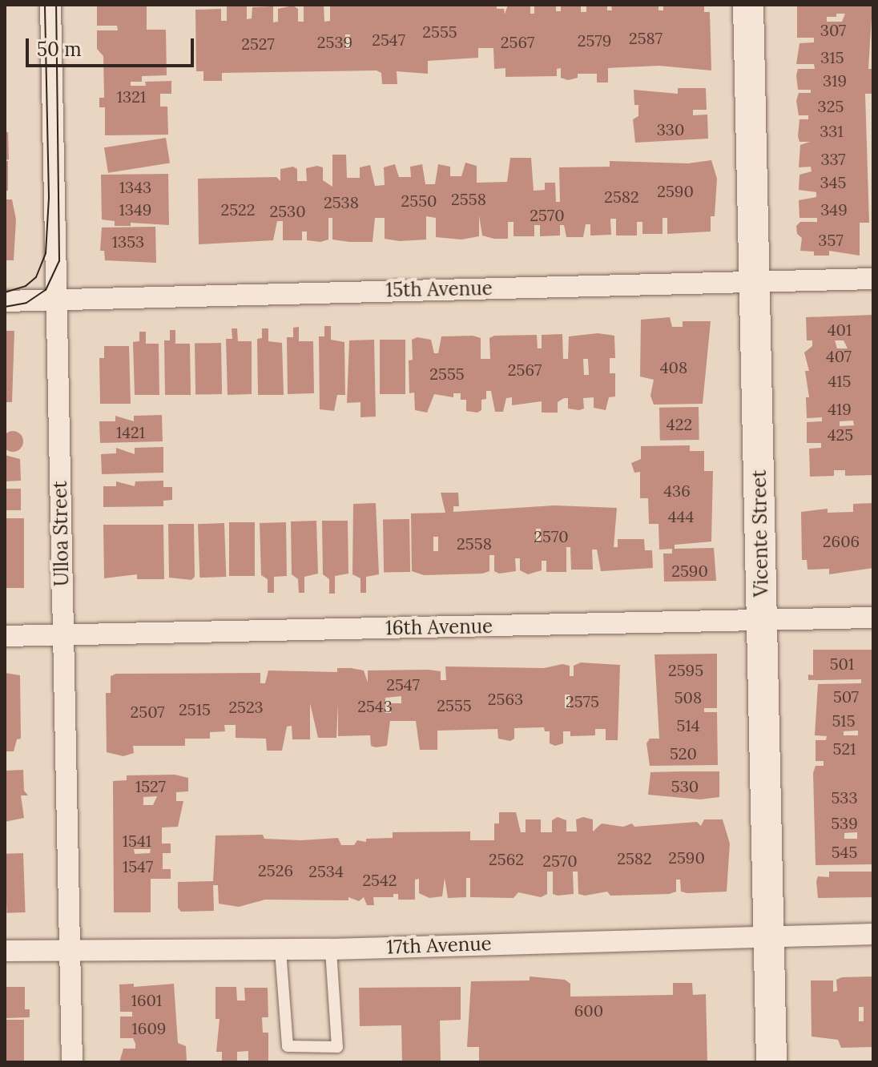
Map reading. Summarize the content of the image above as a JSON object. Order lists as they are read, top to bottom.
{
  "streets": {
    "street": [
      "15th Avenue",
      "Ulloa Street",
      "Vicente Street",
      "16th Avenue",
      "17th Avenue"
    ]
  },
  "crossings": [
    ["15th Avenue", "Ulloa Street"],
    ["15th Avenue", "Vicente Street"],
    ["Ulloa Street", "16th Avenue"],
    ["Ulloa Street", "17th Avenue"],
    ["Vicente Street", "16th Avenue"],
    ["Vicente Street", "17th Avenue"]
  ],
  "house_numbers": [
    "307",
    "2555",
    "2587",
    "2547",
    "2579",
    "2539",
    "2567",
    "2527",
    "315",
    "319",
    "1321",
    "325",
    "330",
    "331",
    "337",
    "345",
    "1343",
    "2590",
    "2582",
    "2558",
    "2550",
    "2538",
    "1349",
    "2522",
    "349",
    "2530",
    "2570",
    "357",
    "1353",
    "401",
    "407",
    "408",
    "2567",
    "2555",
    "415",
    "419",
    "422",
    "1421",
    "425",
    "436",
    "444",
    "2570",
    "2606",
    "2558",
    "2590",
    "501",
    "2595",
    "2547",
    "507",
    "508",
    "2563",
    "2575",
    "2555",
    "2543",
    "2523",
    "2515",
    "2507",
    "515",
    "514",
    "521",
    "520",
    "1527",
    "530",
    "533",
    "539",
    "1541",
    "545",
    "2590",
    "2582",
    "2562",
    "2570",
    "1547",
    "2526",
    "2534",
    "2542",
    "1601",
    "600",
    "1609"
  ],
  "scale_bar": "50 m"
}
